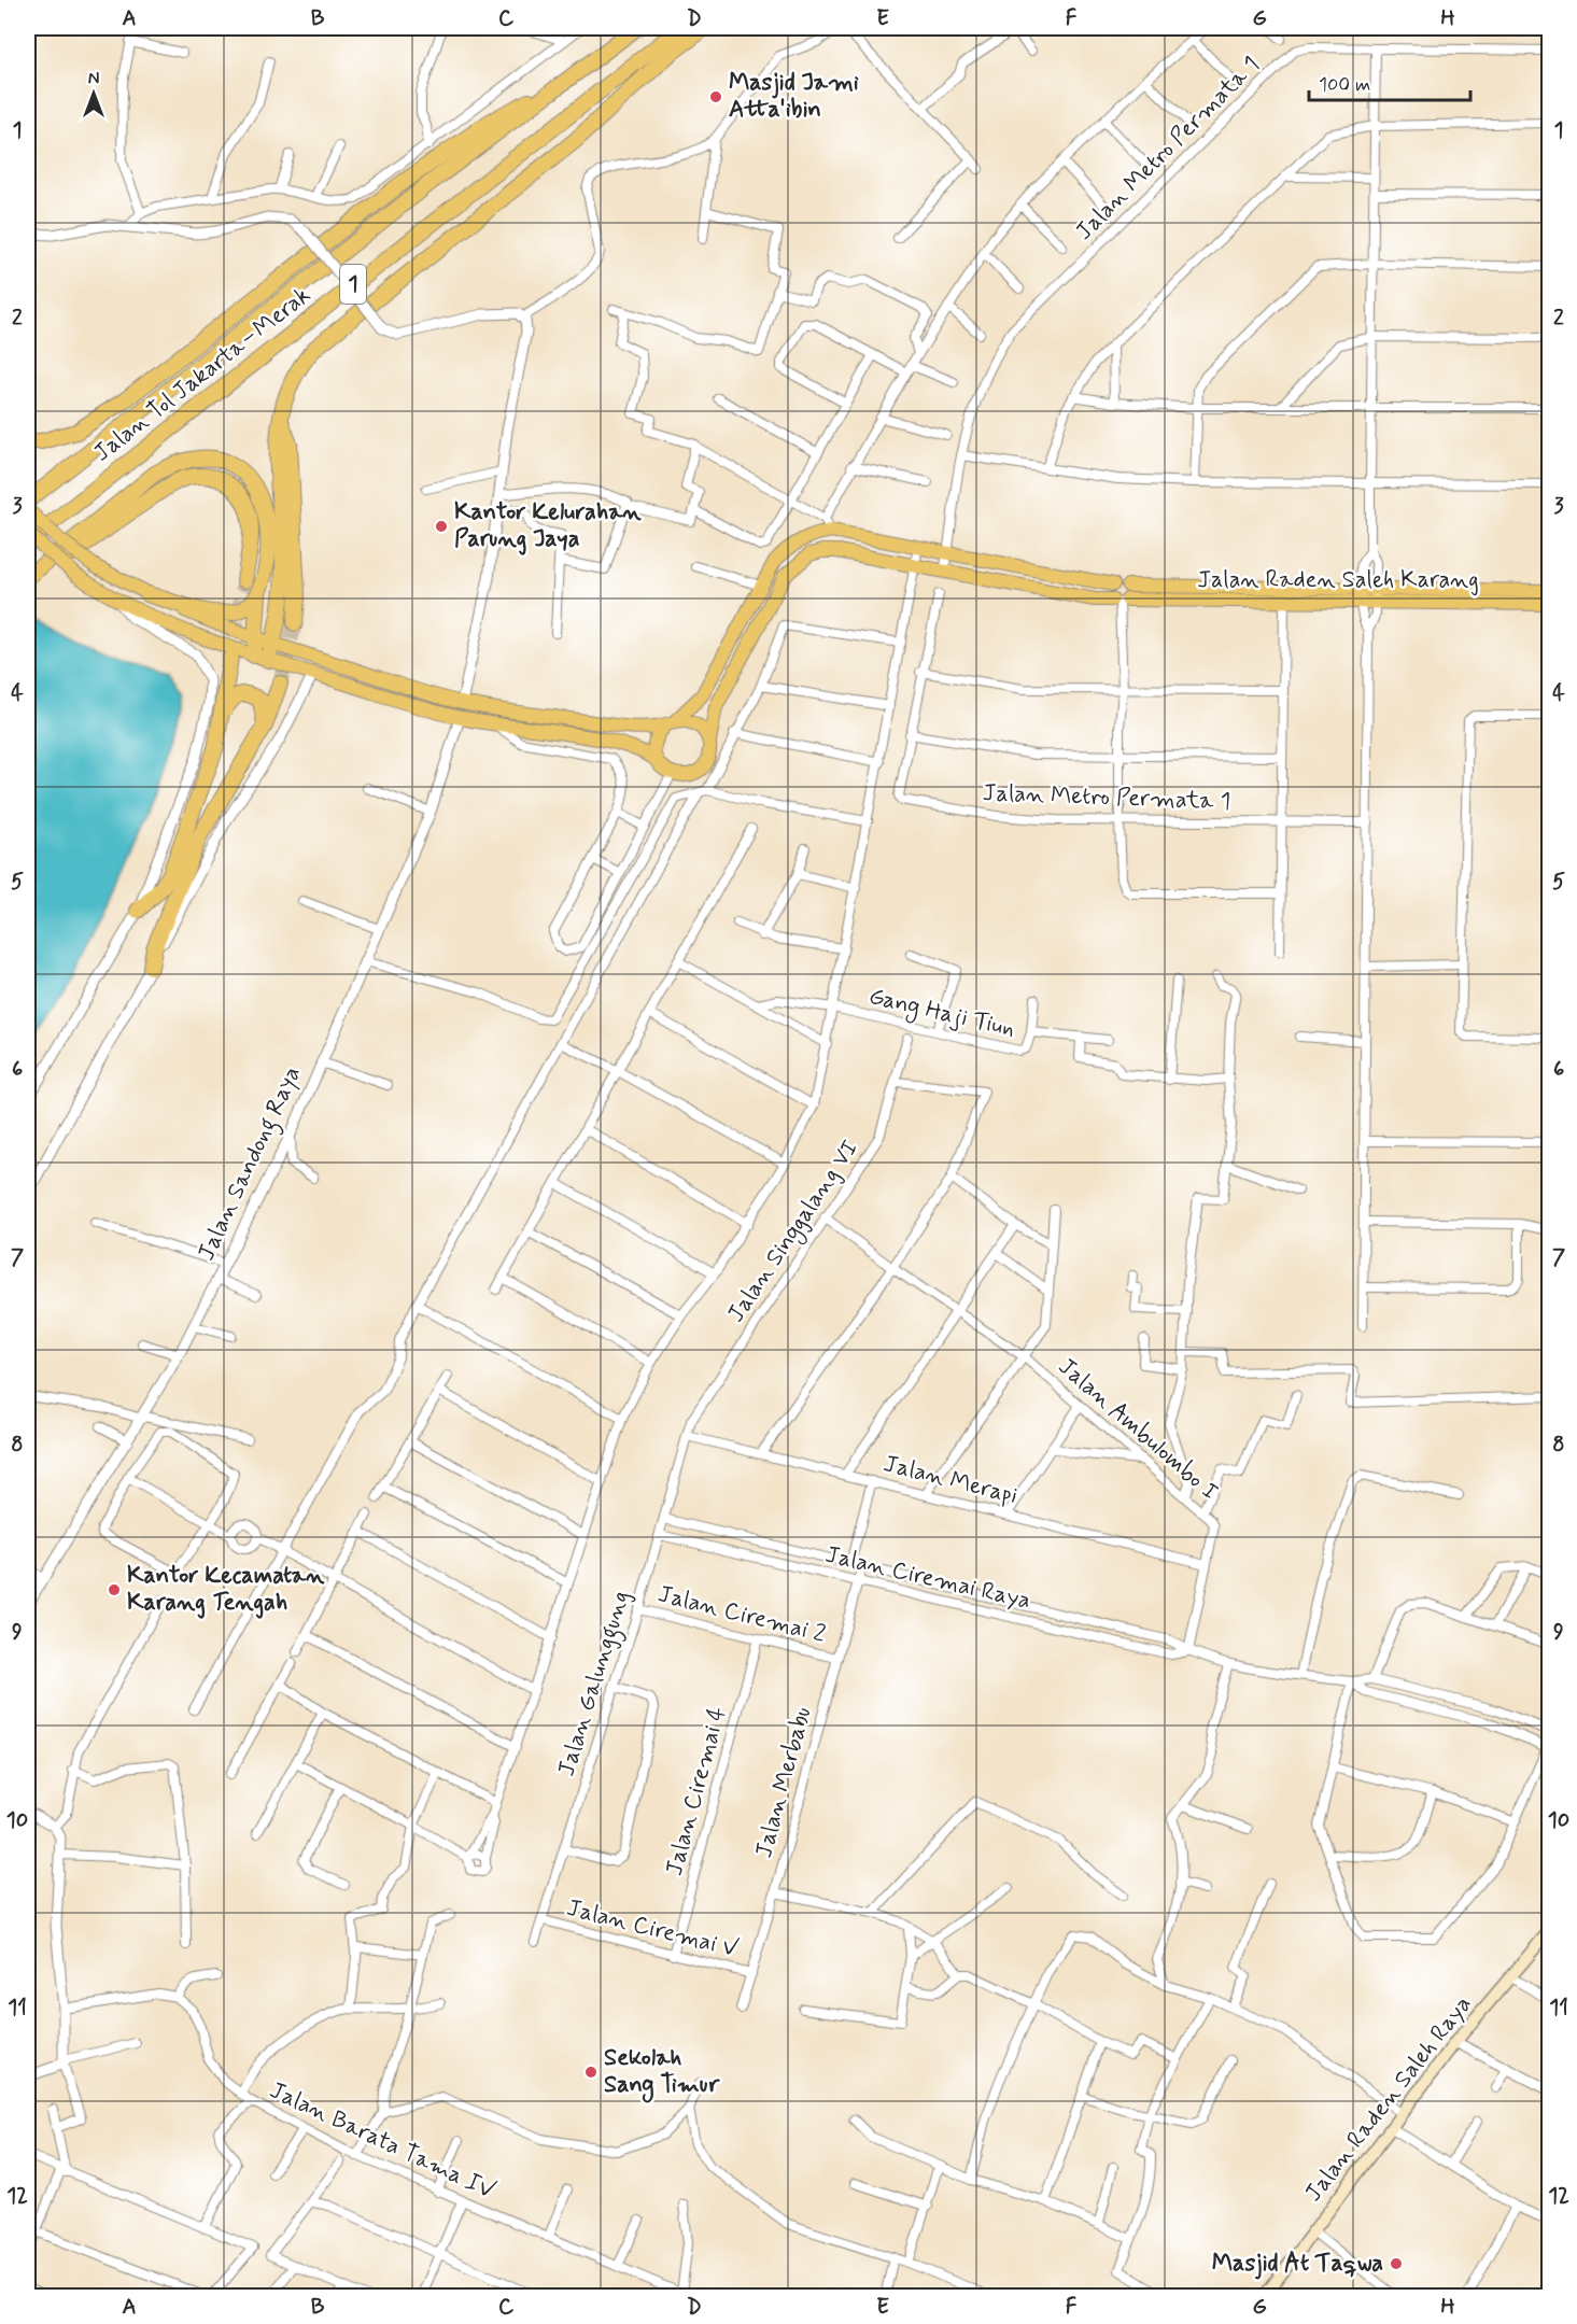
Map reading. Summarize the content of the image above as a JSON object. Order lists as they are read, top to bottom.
{
  "streets": {
    "highway": ["1", "Jalan Tol Jakarta–Merak"],
    "main road": ["Jalan Raden Saleh Karang", "Jalan Raden Saleh Raya"],
    "street": [
      "Jalan Metro Permata 1",
      "Gang Haji Tiun",
      "Jalan Sandong Raya",
      "Jalan Singgalang VI",
      "Jalan Ambulombo I",
      "Jalan Merapi",
      "Jalan Ciremai Raya",
      "Jalan Ciremai 2",
      "Jalan Galunggung",
      "Jalan Merbabu",
      "Jalan Ciremai 4",
      "Jalan Ciremai V",
      "Jalan Barata Tama IV"
    ]
  },
  "crossings": [
    ["Jalan Metro Permata 1", "Jalan Raden Saleh Karang"],
    ["Jalan Singgalang VI", "Jalan Ambulombo I"],
    ["Jalan Singgalang VI", "Jalan Merapi"],
    ["Jalan Singgalang VI", "Jalan Galunggung"],
    ["Jalan Ambulombo I", "Jalan Merapi"],
    ["Jalan Ambulombo I", "Jalan Ciremai Raya"],
    ["Jalan Merapi", "Jalan Galunggung"],
    ["Jalan Ciremai Raya", "Jalan Galunggung"],
    ["Jalan Ciremai Raya", "Jalan Merbabu"],
    ["Jalan Ciremai 2", "Jalan Galunggung"],
    ["Jalan Ciremai 2", "Jalan Merbabu"],
    ["Jalan Ciremai 2", "Jalan Ciremai 4"],
    ["Jalan Galunggung", "Jalan Ciremai V"],
    ["Jalan Merbabu", "Jalan Ciremai V"],
    ["Jalan Ciremai 4", "Jalan Ciremai V"]
  ],
  "places": [
    "Masjid Jami Atta'ibin",
    "Kantor Kelurahan Parung Jaya",
    "Kantor Kecamatan Karang Tengah",
    "Sekolah Sang Timur",
    "Masjid At Taqwa"
  ],
  "scale_bar": "100 m",
  "north": "top",
  "grid": {
    "columns": [
      "A",
      "B",
      "C",
      "D",
      "E",
      "F",
      "G",
      "H"
    ],
    "rows": [
      "1",
      "2",
      "3",
      "4",
      "5",
      "6",
      "7",
      "8",
      "9",
      "10",
      "11",
      "12"
    ]
  }
}
